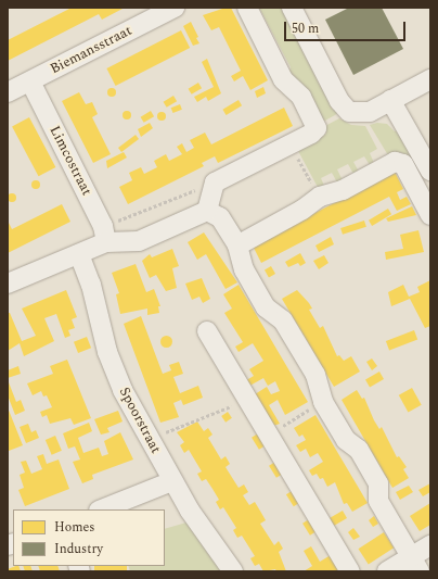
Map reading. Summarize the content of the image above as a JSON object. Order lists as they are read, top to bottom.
{
  "streets": {
    "street": ["Biemansstraat", "Limcostraat", "Spoorstraat"]
  },
  "crossings": [
    ["Biemansstraat", "Limcostraat"]
  ],
  "legend": ["Homes", "Industry"],
  "scale_bar": "50 m"
}
